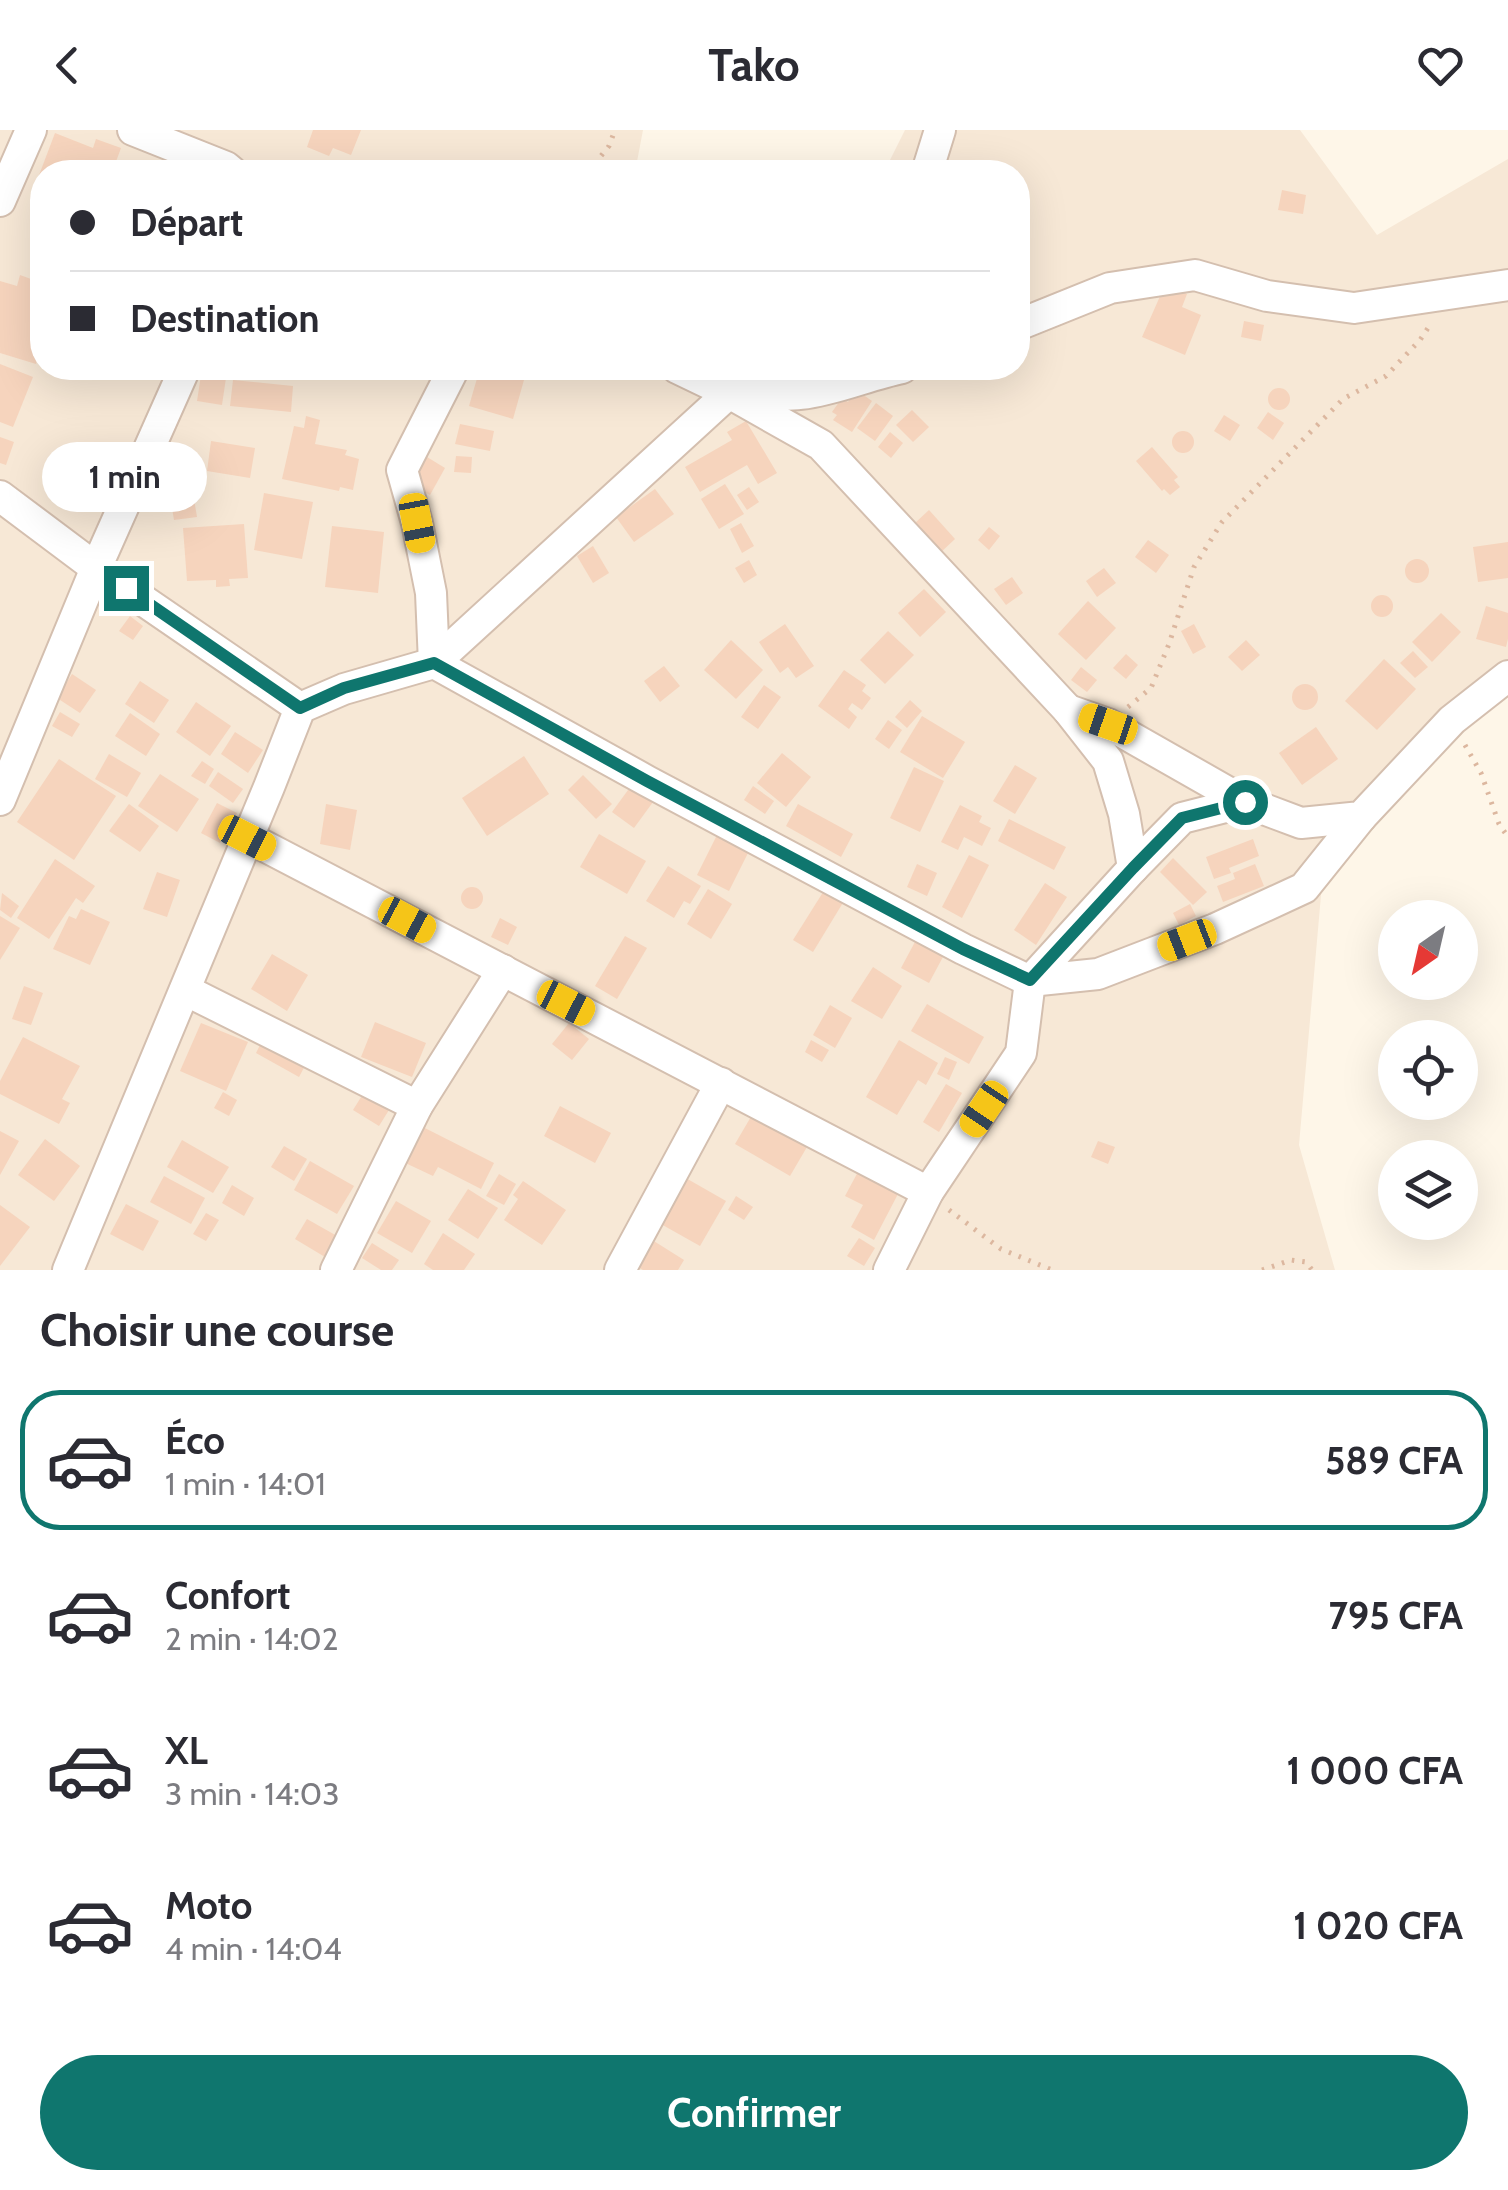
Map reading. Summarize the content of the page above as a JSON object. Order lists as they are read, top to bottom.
{
  "north": "bottom left",
  "page": {
    "header": "Tako",
    "banner": ["Départ", "Destination"],
    "bubble": "1 min",
    "heading": "Choisir une course",
    "list": [
      {
        "name": "Éco",
        "note": "1 min · 14:01",
        "value": "589 CFA"
      },
      {
        "name": "Confort",
        "note": "2 min · 14:02",
        "value": "795 CFA"
      },
      {
        "name": "XL",
        "note": "3 min · 14:03",
        "value": "1 000 CFA"
      },
      {
        "name": "Moto",
        "note": "4 min · 14:04",
        "value": "1 020 CFA"
      }
    ],
    "buttons": "Confirmer"
  }
}
